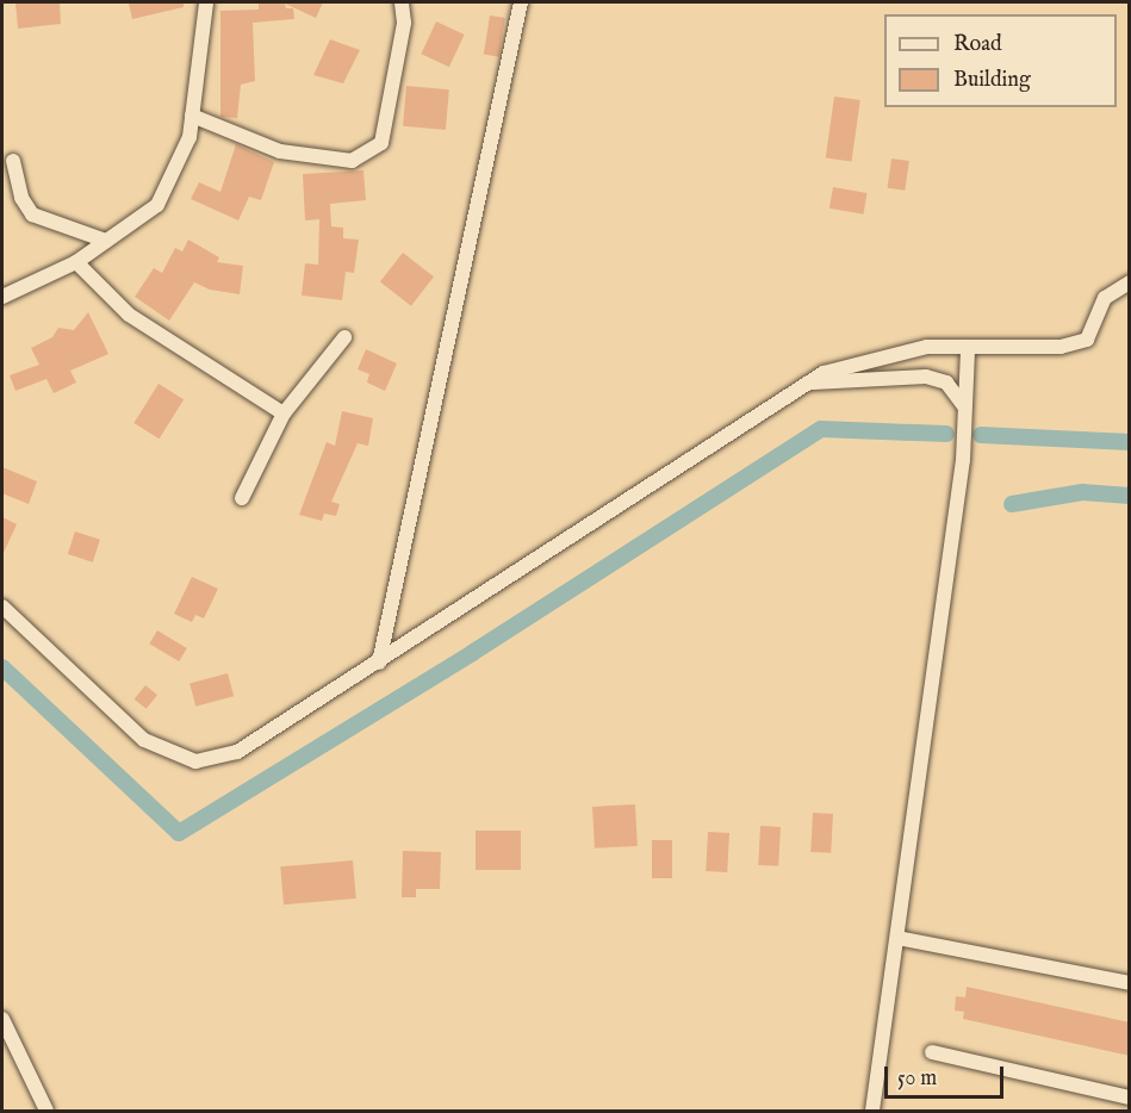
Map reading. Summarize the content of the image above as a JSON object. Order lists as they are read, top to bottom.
{
  "legend": ["Road", "Building"],
  "scale_bar": "50 m"
}
